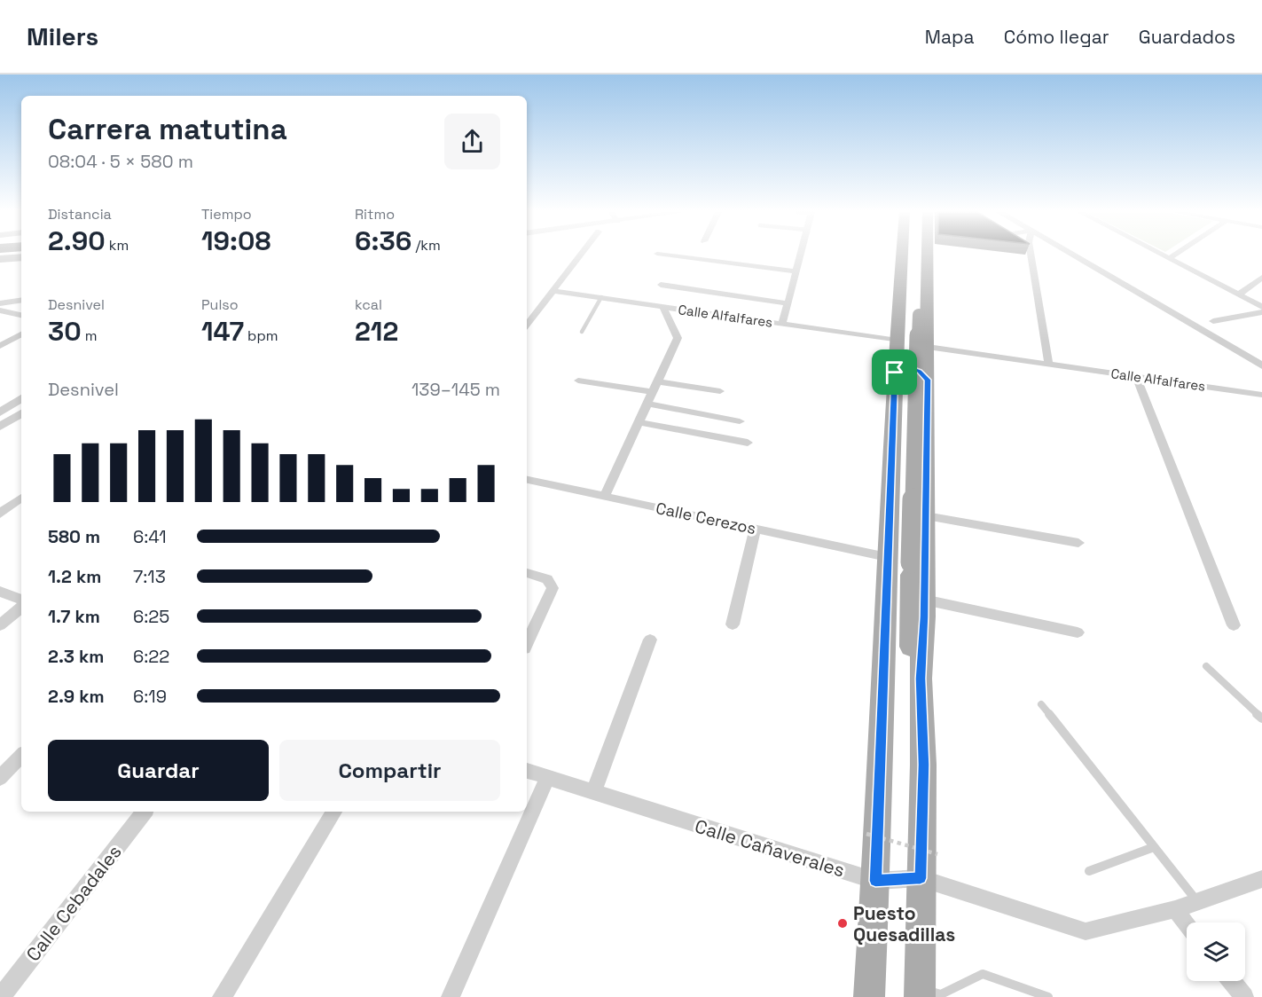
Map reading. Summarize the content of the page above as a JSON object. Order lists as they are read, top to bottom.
{
  "streets": {
    "street": [
      "Calle Alfalfares",
      "Calle Cerezos",
      "Calle Cañaverales",
      "Calle Cebadales"
    ]
  },
  "places": ["Puesto Quesadillas"],
  "page": {
    "header": "Milers",
    "nav": ["Mapa", "Cómo llegar", "Guardados"],
    "heading": ["Carrera matutina", "08:04 · 5 × 580 m"],
    "stats": [
      ["Distancia", "2.90 km"],
      ["Tiempo", "19:08"],
      ["Ritmo", "6:36 /km"],
      ["Desnivel", "30 m"],
      ["Pulso", "147 bpm"],
      ["kcal", "212"]
    ],
    "chart": ["Desnivel", "139–145 m"],
    "list": [
      {
        "name": "580 m",
        "note": "6:41"
      },
      {
        "name": "1.2 km",
        "note": "7:13"
      },
      {
        "name": "1.7 km",
        "note": "6:25"
      },
      {
        "name": "2.3 km",
        "note": "6:22"
      },
      {
        "name": "2.9 km",
        "note": "6:19"
      }
    ],
    "buttons": ["Guardar", "Compartir"]
  }
}
